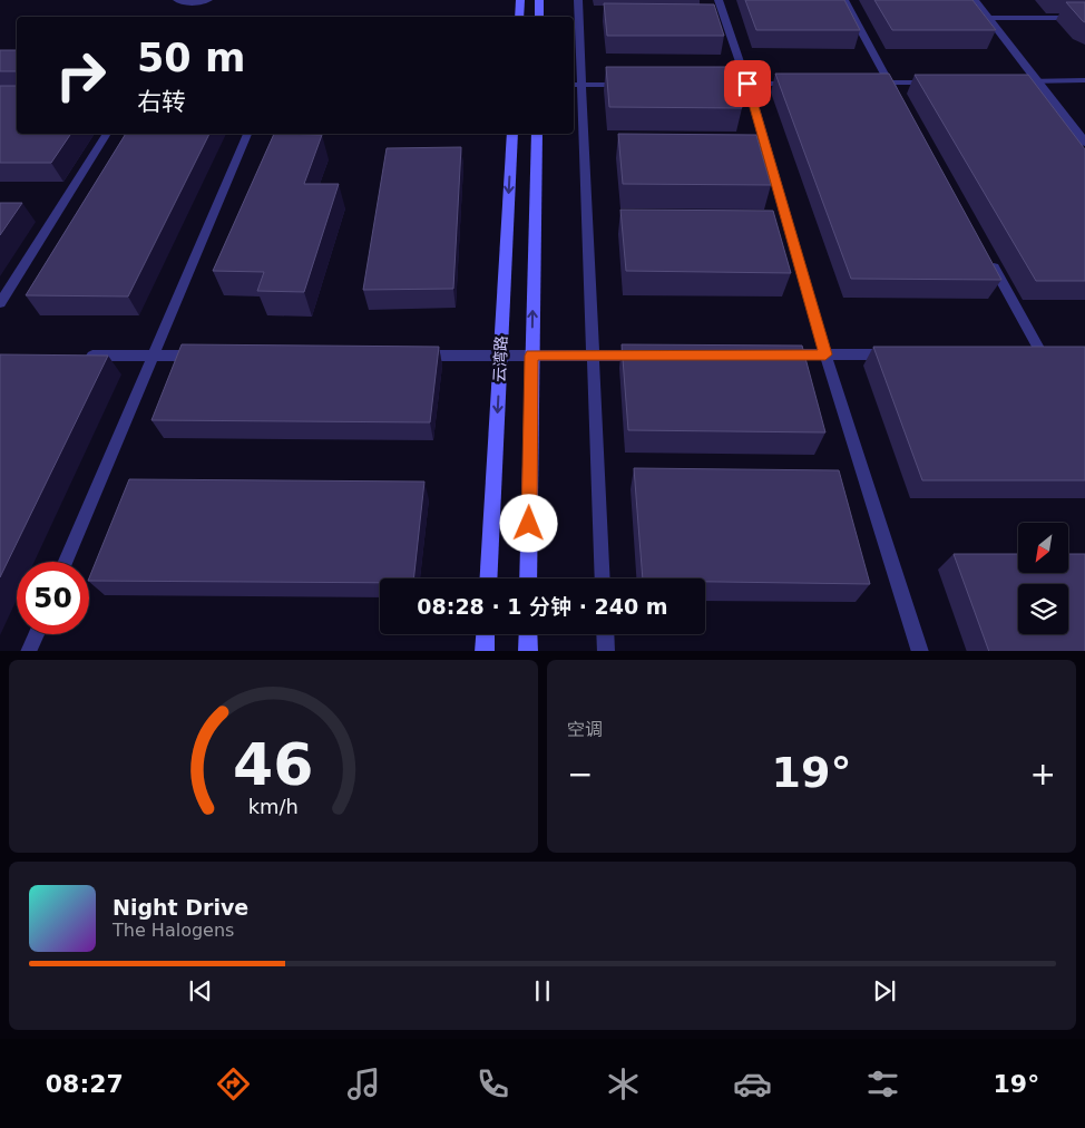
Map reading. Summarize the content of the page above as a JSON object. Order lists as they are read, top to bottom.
{
  "streets": {
    "main road": ["云湾路"]
  },
  "north": "bottom left",
  "page": {
    "turn": ["50 m", "右转"],
    "limit": "50",
    "trip": "08:28 · 1 分钟 · 240 m",
    "tile": "空调",
    "heat": ["−", "19°", "+"],
    "song": ["Night Drive", "The Halogens"],
    "tabs": ["08:27", "19°"],
    "gauge": ["46", "km/h"]
  }
}
